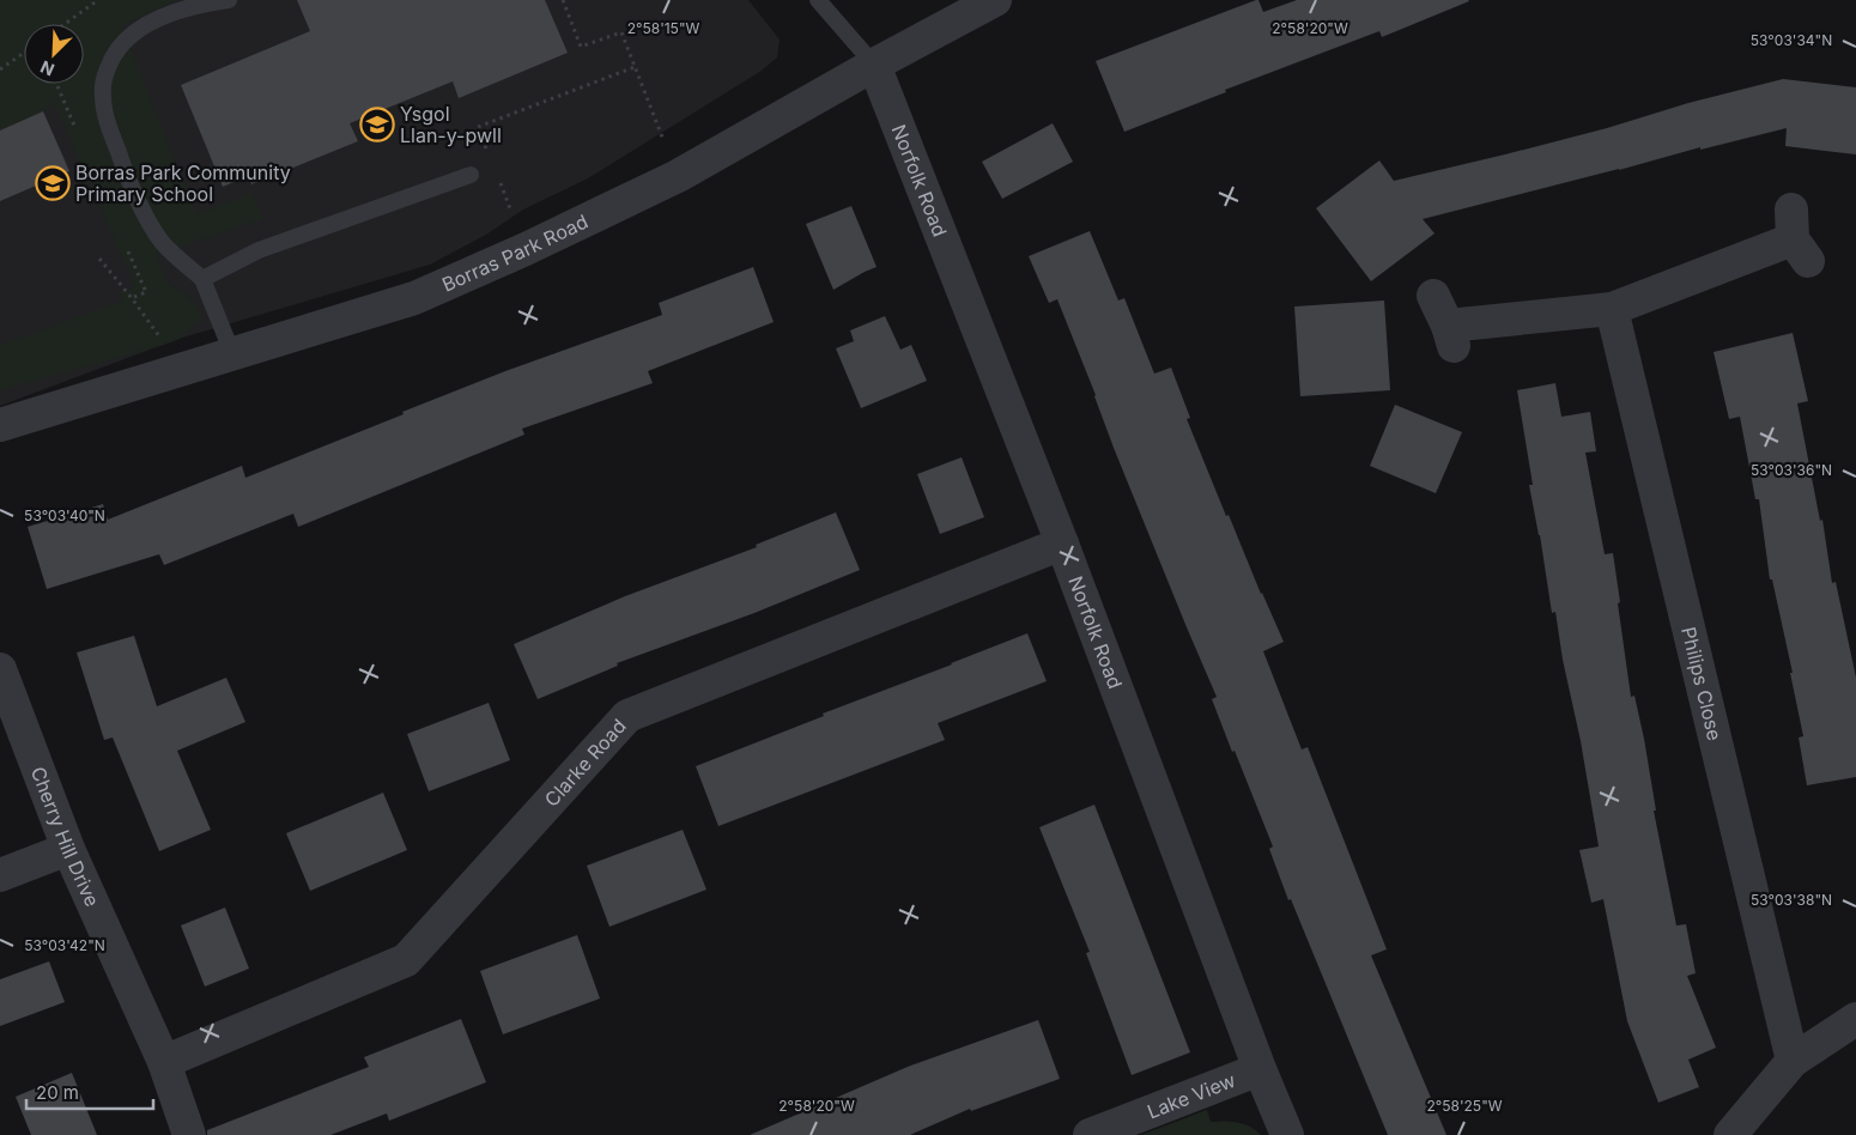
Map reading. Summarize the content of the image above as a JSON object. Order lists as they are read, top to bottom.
{
  "streets": {
    "street": [
      "Norfolk Road",
      "Borras Park Road",
      "Philips Close",
      "Clarke Road",
      "Cherry Hill Drive",
      "Lake View"
    ]
  },
  "crossings": [
    ["Norfolk Road", "Borras Park Road"],
    ["Norfolk Road", "Clarke Road"],
    ["Norfolk Road", "Lake View"],
    ["Clarke Road", "Cherry Hill Drive"]
  ],
  "places": {
    "school or university": ["Ysgol Llan-y-pwll", "Borras Park Community Primary School"]
  },
  "scale_bar": "20 m",
  "north": "bottom left",
  "coordinates": [
    "2°58'15\"W",
    "2°58'20\"W",
    "53°03'34\"N",
    "53°03'36\"N",
    "53°03'40\"N",
    "53°03'38\"N",
    "53°03'42\"N",
    "2°58'25\"W"
  ]
}
